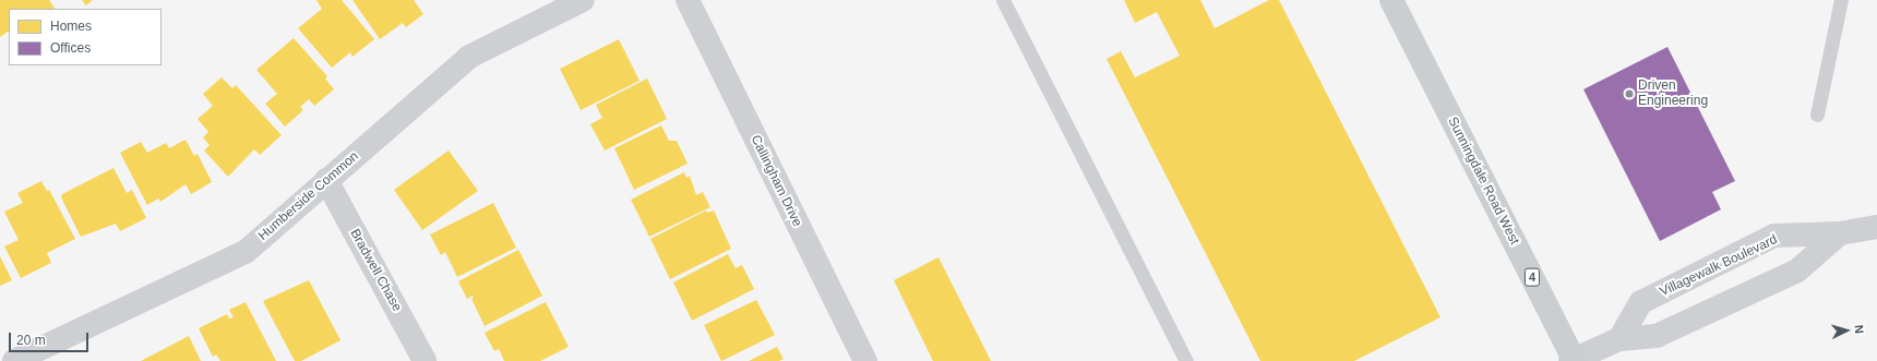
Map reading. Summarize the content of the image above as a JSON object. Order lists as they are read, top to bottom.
{
  "streets": {
    "main road": ["Sunningdale Road West", "4"],
    "street": [
      "Callingham Drive",
      "Humberside Common",
      "Villagewalk Boulevard",
      "Bradwell Chase"
    ]
  },
  "crossings": [
    ["Humberside Common", "Bradwell Chase"]
  ],
  "places": ["Driven Engineering"],
  "legend": ["Homes", "Offices"],
  "scale_bar": "20 m",
  "north": "right"
}
